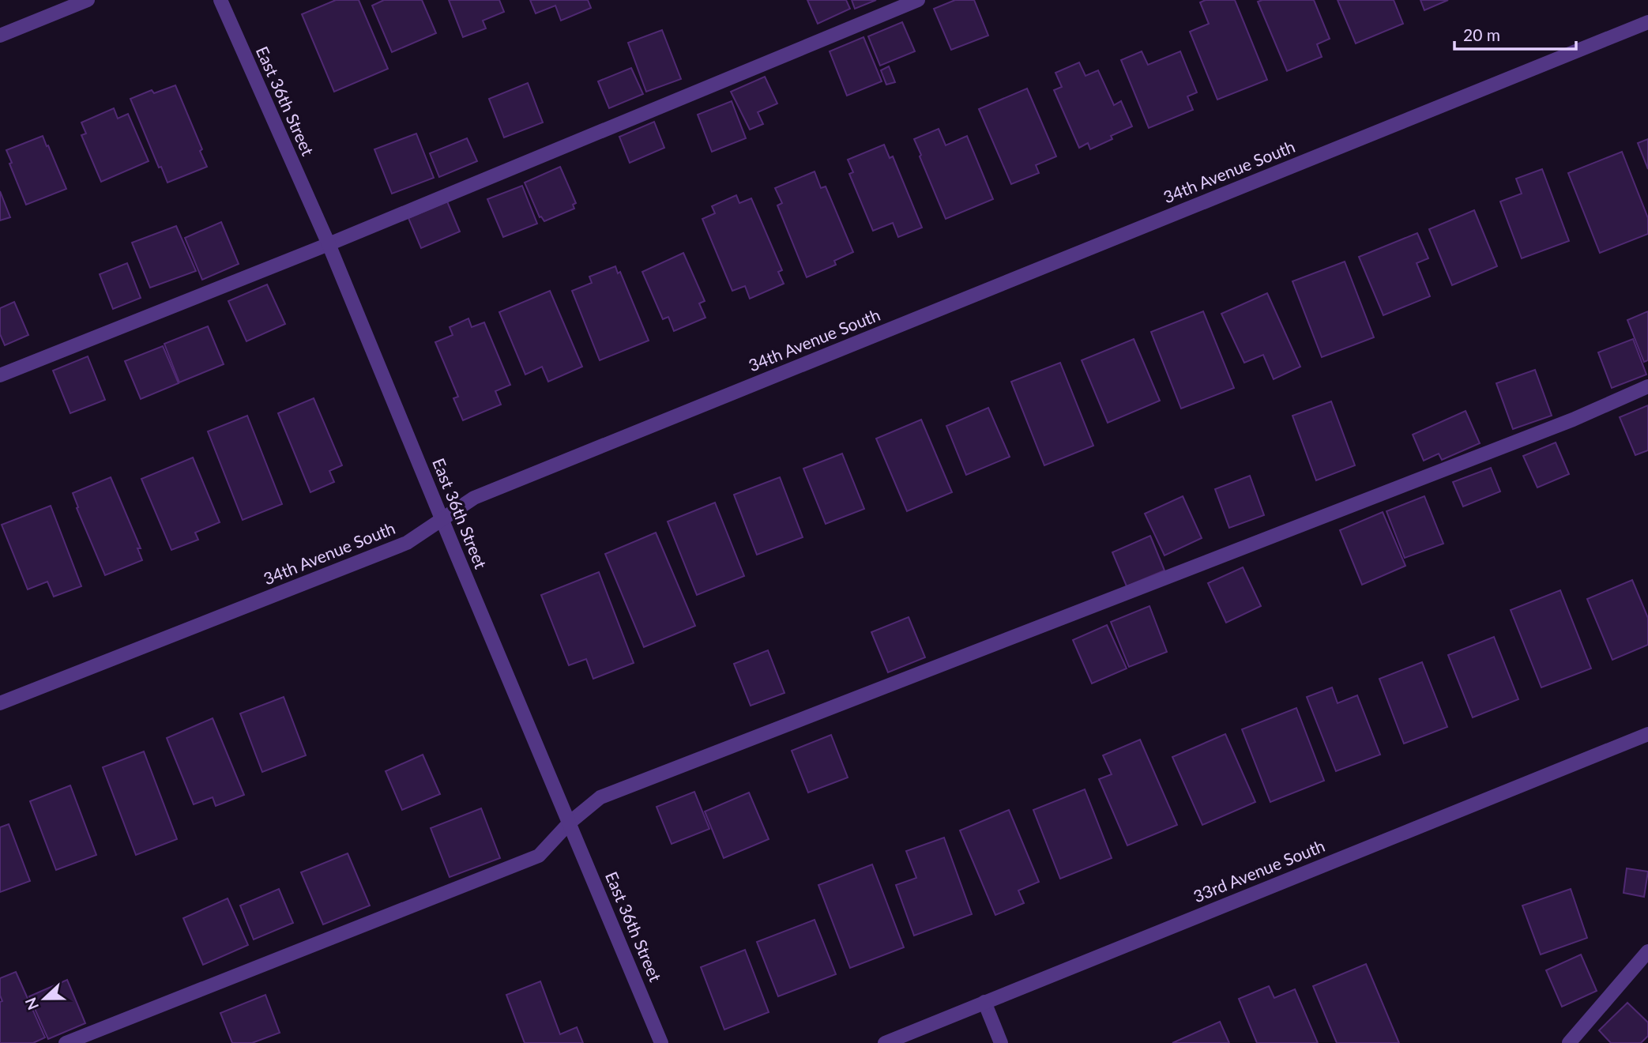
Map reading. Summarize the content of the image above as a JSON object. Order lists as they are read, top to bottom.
{
  "streets": {
    "street": ["East 36th Street", "34th Avenue South", "33rd Avenue South"]
  },
  "crossings": [
    ["East 36th Street", "34th Avenue South"]
  ],
  "scale_bar": "20 m",
  "north": "left"
}
